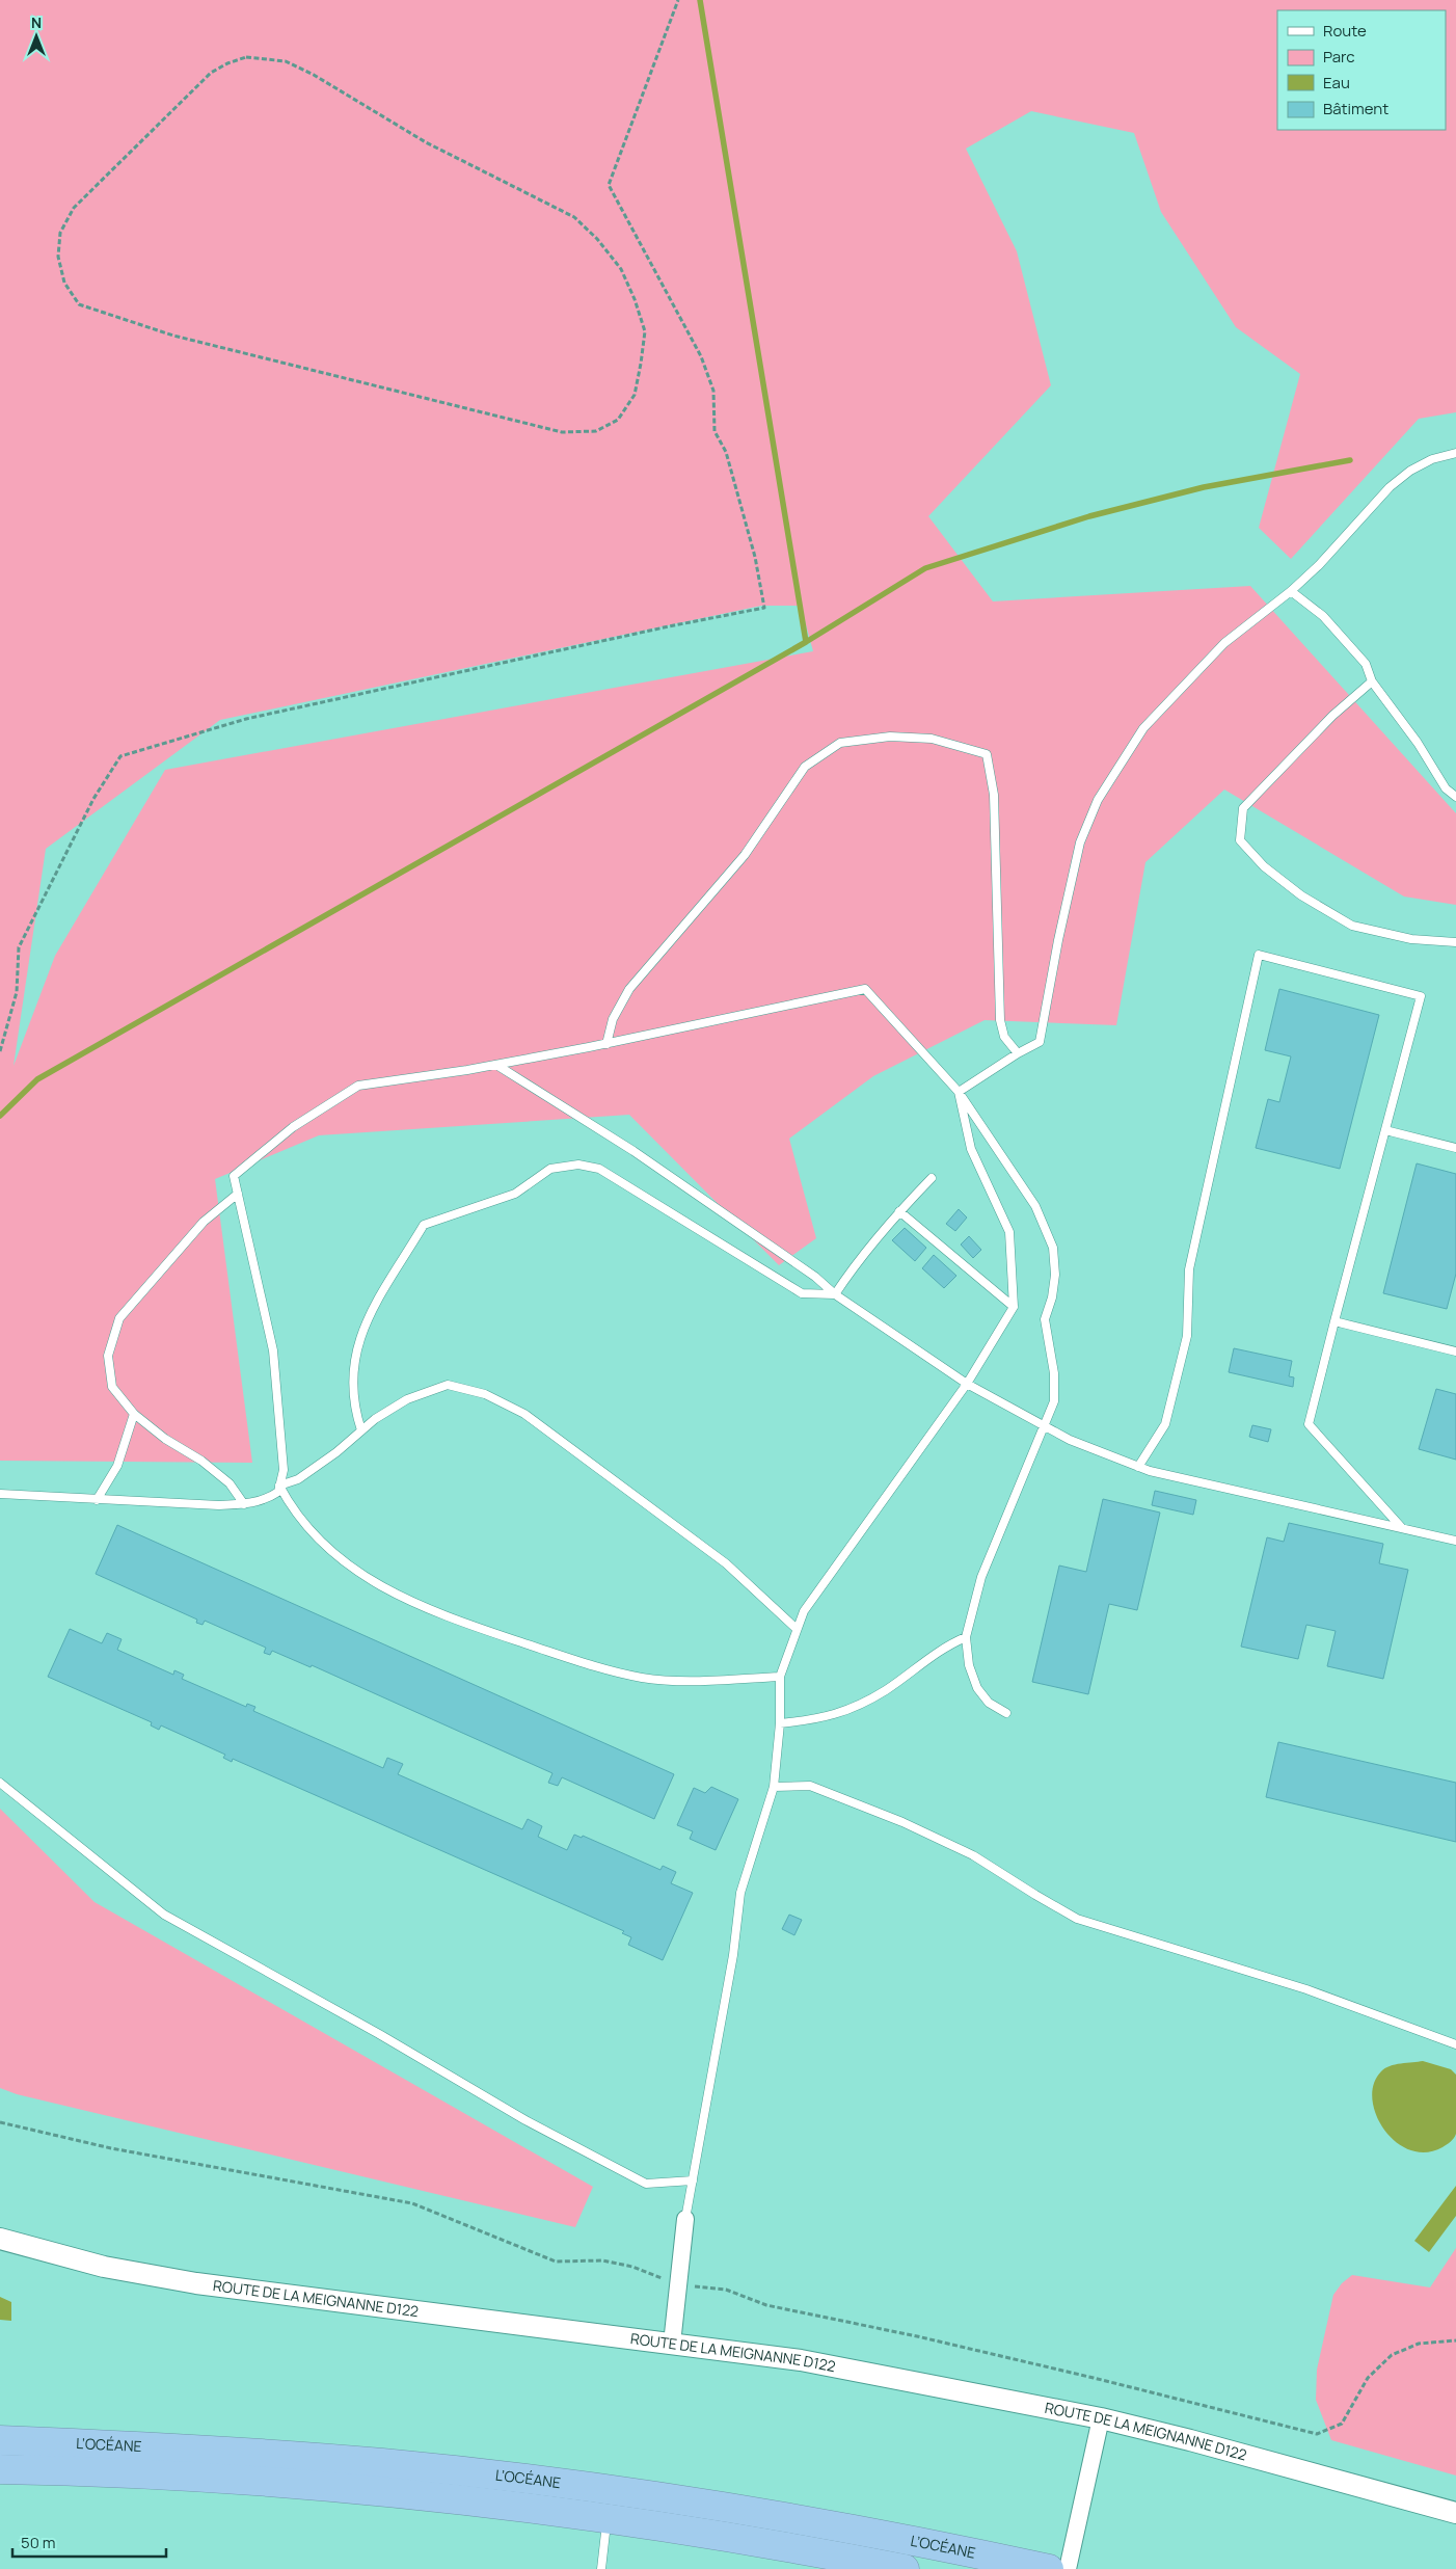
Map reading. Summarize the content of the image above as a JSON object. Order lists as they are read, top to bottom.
{
  "streets": {
    "highway": ["L’OCÉANE"],
    "street": ["ROUTE DE LA MEIGNANNE D122"]
  },
  "legend": [
    "Route",
    "Parc",
    "Eau",
    "Bâtiment"
  ],
  "scale_bar": "50 m",
  "north": "top"
}
